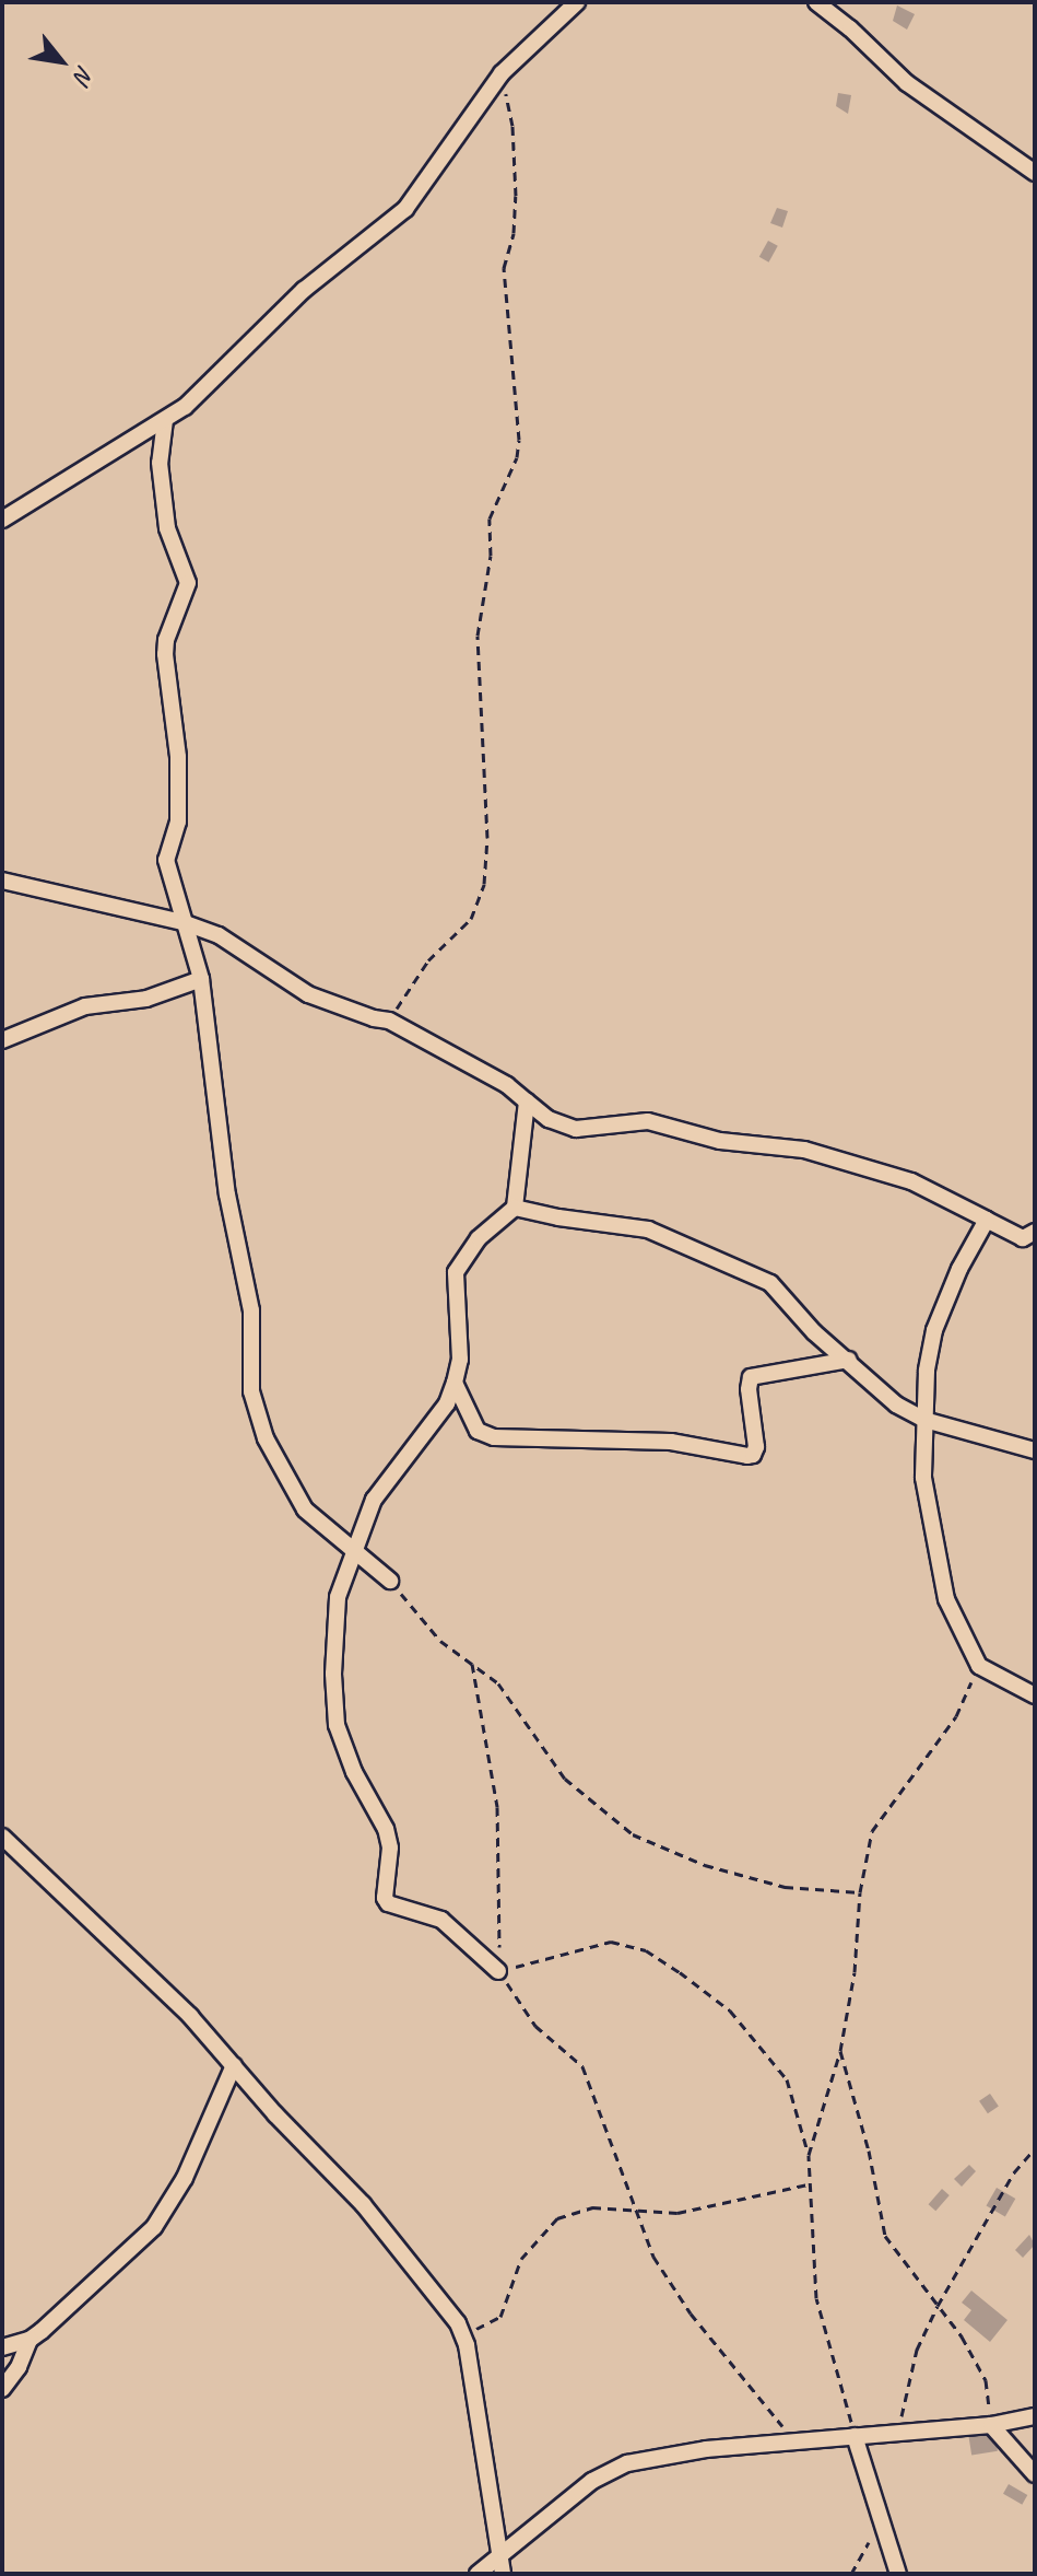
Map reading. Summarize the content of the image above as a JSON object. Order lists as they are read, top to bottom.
{
  "north": "bottom right"
}
